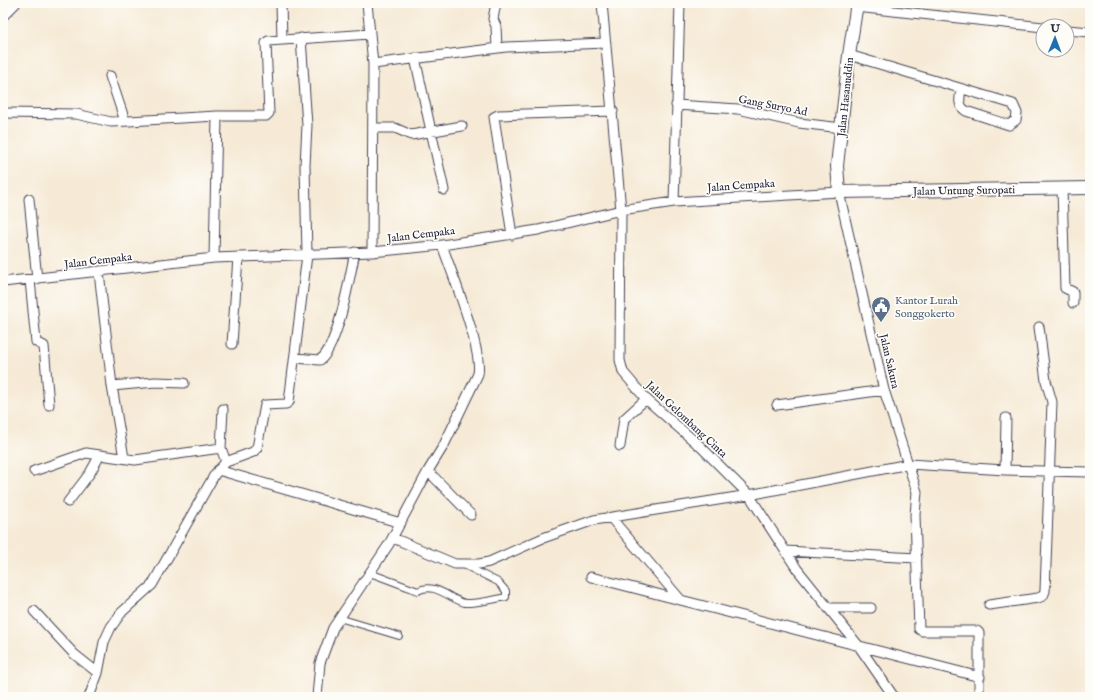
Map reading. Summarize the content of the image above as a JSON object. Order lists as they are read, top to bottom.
{
  "streets": {
    "main road": ["Jalan Hasanuddin", "Jalan Untung Suropati"],
    "street": [
      "Gang Suryo Ad",
      "Jalan Cempaka",
      "Jalan Sakura",
      "Jalan Gelombang Cinta"
    ]
  },
  "crossings": [
    ["Jalan Hasanuddin", "Gang Suryo Ad"],
    ["Jalan Hasanuddin", "Jalan Cempaka"],
    ["Jalan Hasanuddin", "Jalan Untung Suropati"],
    ["Jalan Hasanuddin", "Jalan Sakura"],
    ["Jalan Cempaka", "Jalan Untung Suropati"],
    ["Jalan Cempaka", "Jalan Sakura"],
    ["Jalan Cempaka", "Jalan Gelombang Cinta"],
    ["Jalan Untung Suropati", "Jalan Sakura"]
  ],
  "places": {
    "public building": ["Kantor Lurah Songgokerto"]
  },
  "north": "top"
}
